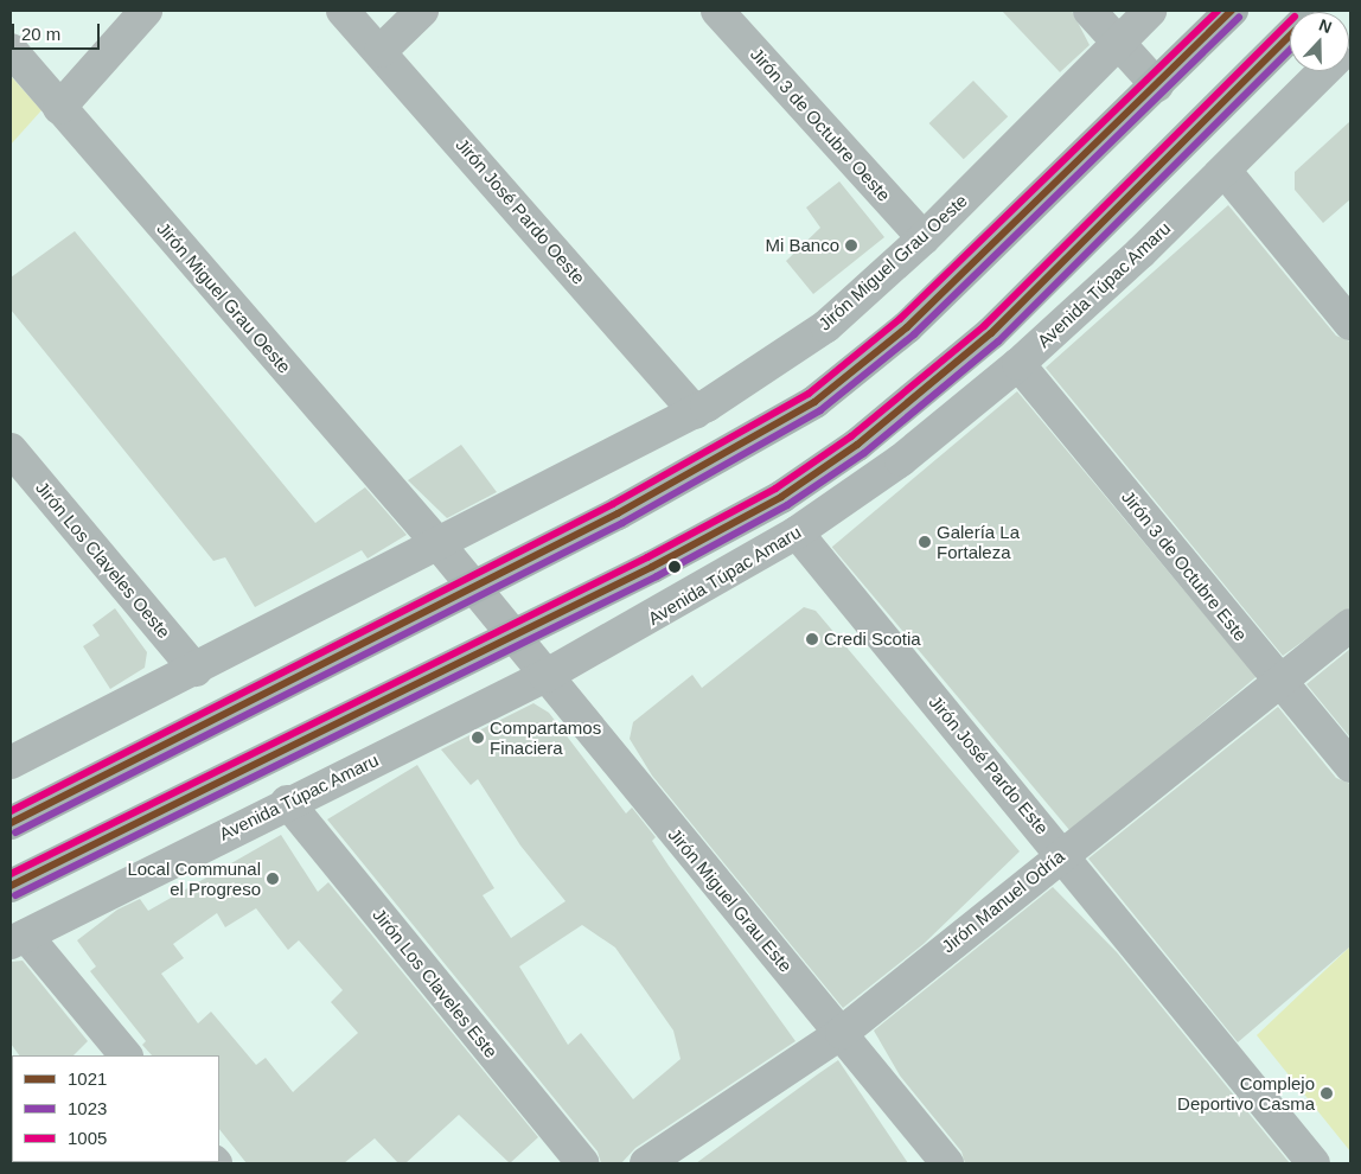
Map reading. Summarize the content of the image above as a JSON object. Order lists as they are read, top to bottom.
{
  "streets": {
    "street": [
      "Jirón 3 de Octubre Oeste",
      "Jirón José Pardo Oeste",
      "Jirón Miguel Grau Oeste",
      "Avenida Túpac Amaru",
      "Jirón Los Claveles Oeste",
      "Jirón 3 de Octubre Este",
      "Jirón José Pardo Este",
      "Jirón Miguel Grau Este",
      "Jirón Manuel Odría",
      "Jirón Los Claveles Este"
    ]
  },
  "crossings": [
    ["Jirón 3 de Octubre Oeste", "Jirón Miguel Grau Oeste"],
    ["Jirón José Pardo Oeste", "Jirón Miguel Grau Oeste"],
    ["Jirón Miguel Grau Oeste", "Jirón Los Claveles Oeste"],
    ["Jirón Miguel Grau Oeste", "Jirón Miguel Grau Este"],
    ["Avenida Túpac Amaru", "Jirón 3 de Octubre Este"],
    ["Avenida Túpac Amaru", "Jirón José Pardo Este"],
    ["Avenida Túpac Amaru", "Jirón Miguel Grau Este"],
    ["Avenida Túpac Amaru", "Jirón Los Claveles Este"],
    ["Jirón 3 de Octubre Este", "Jirón Manuel Odría"],
    ["Jirón José Pardo Este", "Jirón Manuel Odría"],
    ["Jirón Miguel Grau Este", "Jirón Manuel Odría"]
  ],
  "places": [
    "Mi Banco",
    "Galería La Fortaleza",
    "Credi Scotia",
    "Compartamos Finaciera",
    "Local Communal el Progreso",
    "Complejo Deportivo Casma"
  ],
  "lines": ["transit line 1021", "transit line 1005", "transit line 1023"],
  "legend": ["1021", "1023", "1005"],
  "scale_bar": "20 m",
  "north": "top"
}
